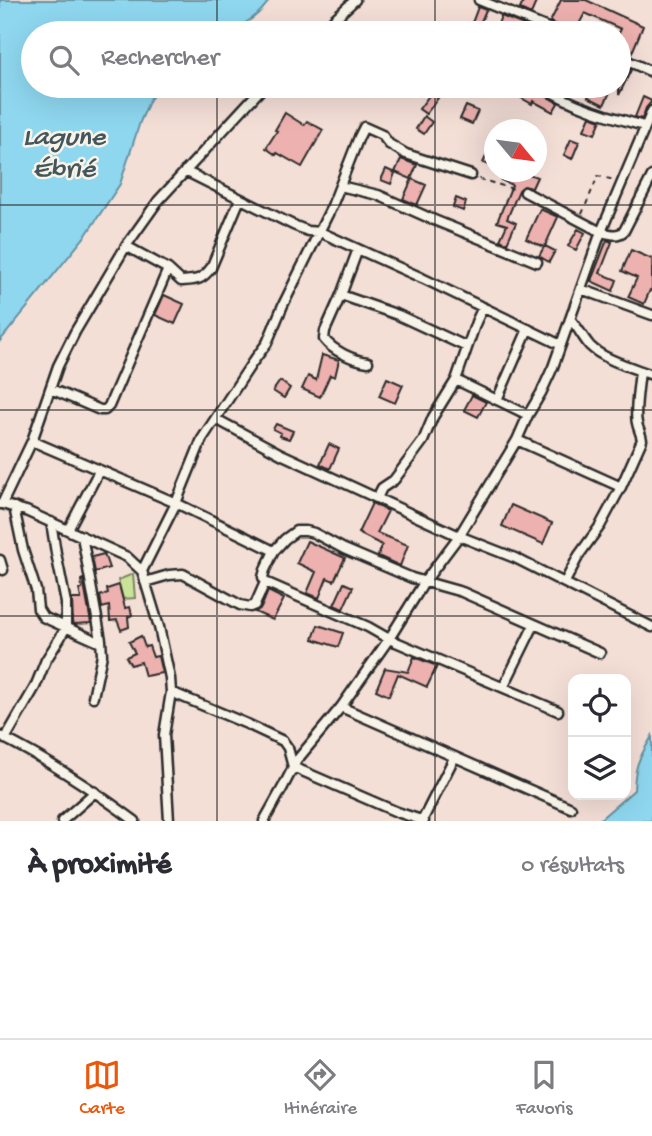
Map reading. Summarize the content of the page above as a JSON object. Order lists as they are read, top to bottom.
{
  "water": ["Lagune Ébrié"],
  "north": "bottom right",
  "page": {
    "search": "Rechercher",
    "heading": ["À proximité", "0 résultats"],
    "nav": ["Carte", "Itinéraire", "Favoris"]
  }
}
